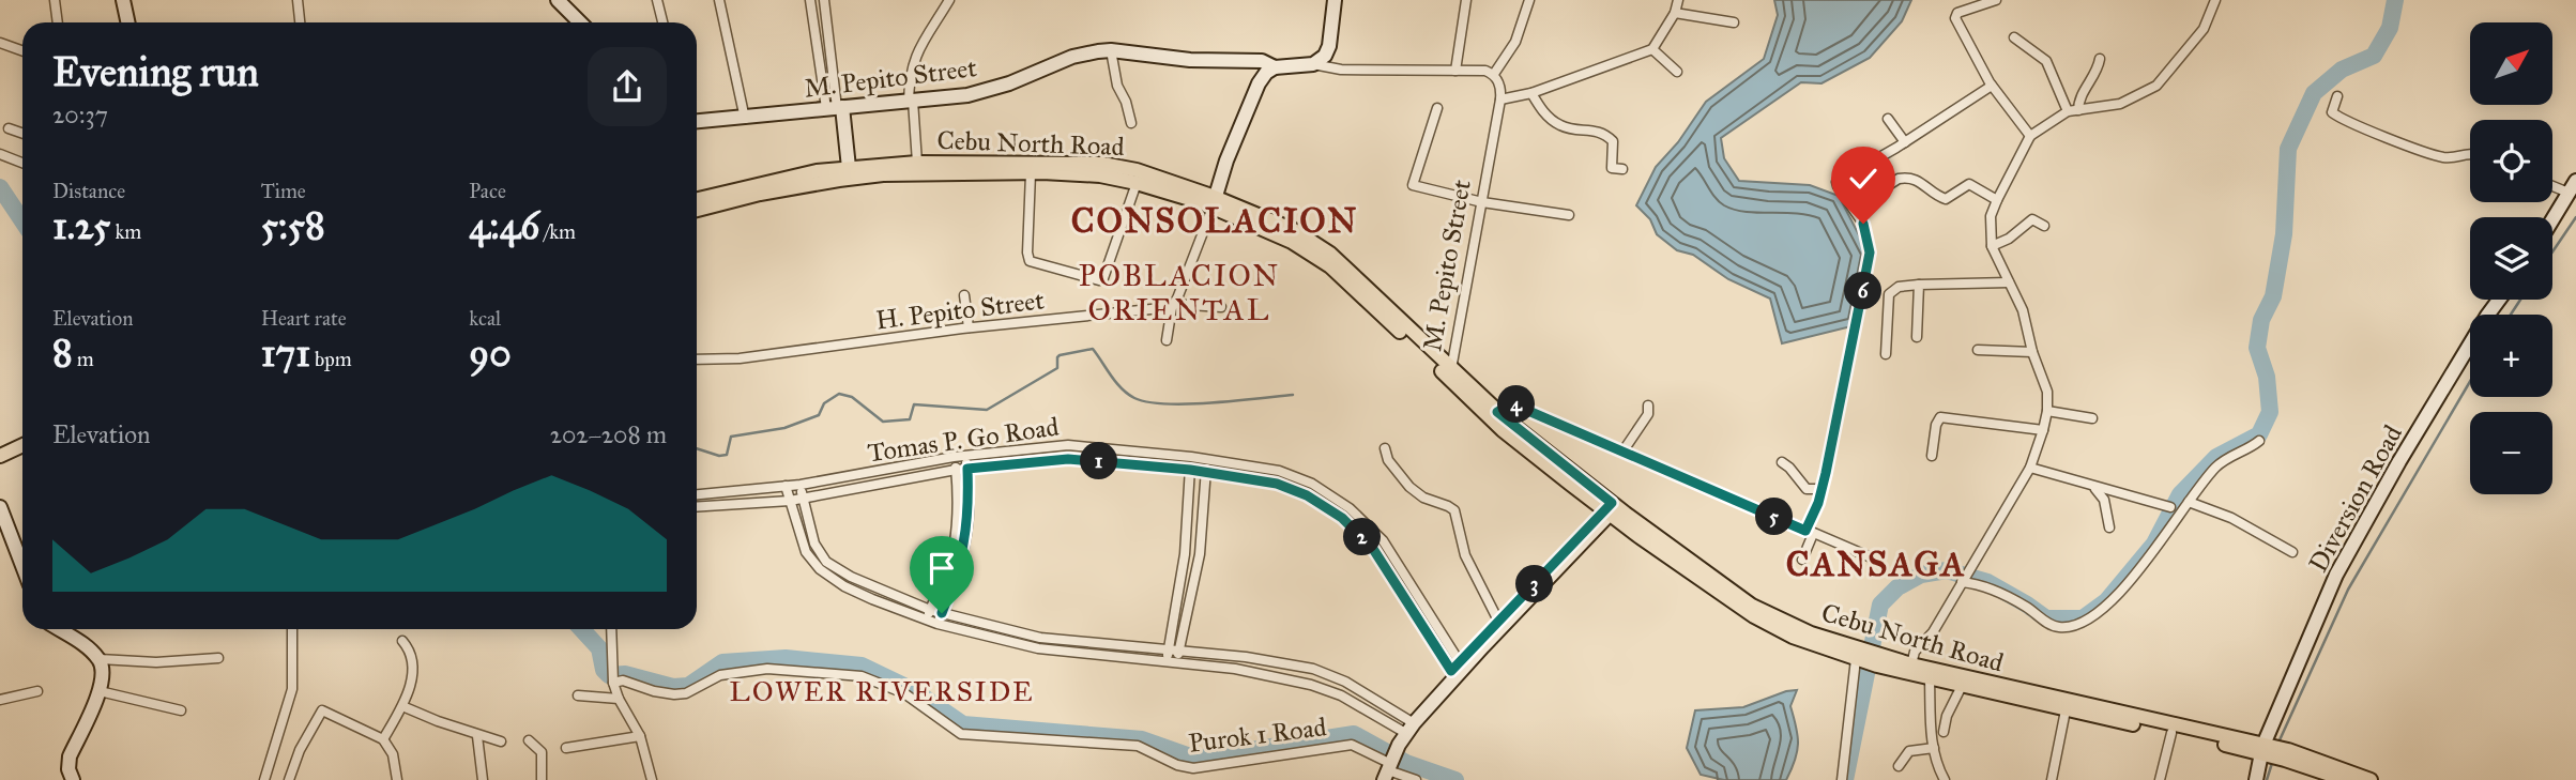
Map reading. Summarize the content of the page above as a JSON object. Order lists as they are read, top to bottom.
{
  "streets": {
    "main road": ["Cebu North Road"],
    "street": [
      "M. Pepito Street",
      "H. Pepito Street",
      "Tomas P. Go Road",
      "Diversion Road",
      "Purok 1 Road"
    ]
  },
  "crossings": [
    ["M. Pepito Street", "Cebu North Road"],
    ["Cebu North Road", "Diversion Road"]
  ],
  "districts": [
    "CONSOLACION",
    "POBLACION ORIENTAL",
    "CANSAGA",
    "LOWER RIVERSIDE"
  ],
  "north": "top right",
  "page": {
    "map_buttons": ["+", "−"],
    "heading": ["Evening run", "20:37"],
    "stats": [
      ["Distance", "1.25 km"],
      ["Time", "5:58"],
      ["Pace", "4:46 /km"],
      ["Elevation", "8 m"],
      ["Heart rate", "171 bpm"],
      ["kcal", "90"]
    ],
    "pins": [
      "6",
      "4",
      "1",
      "5",
      "2",
      "3"
    ],
    "chart": ["Elevation", "202–208 m"]
  }
}
